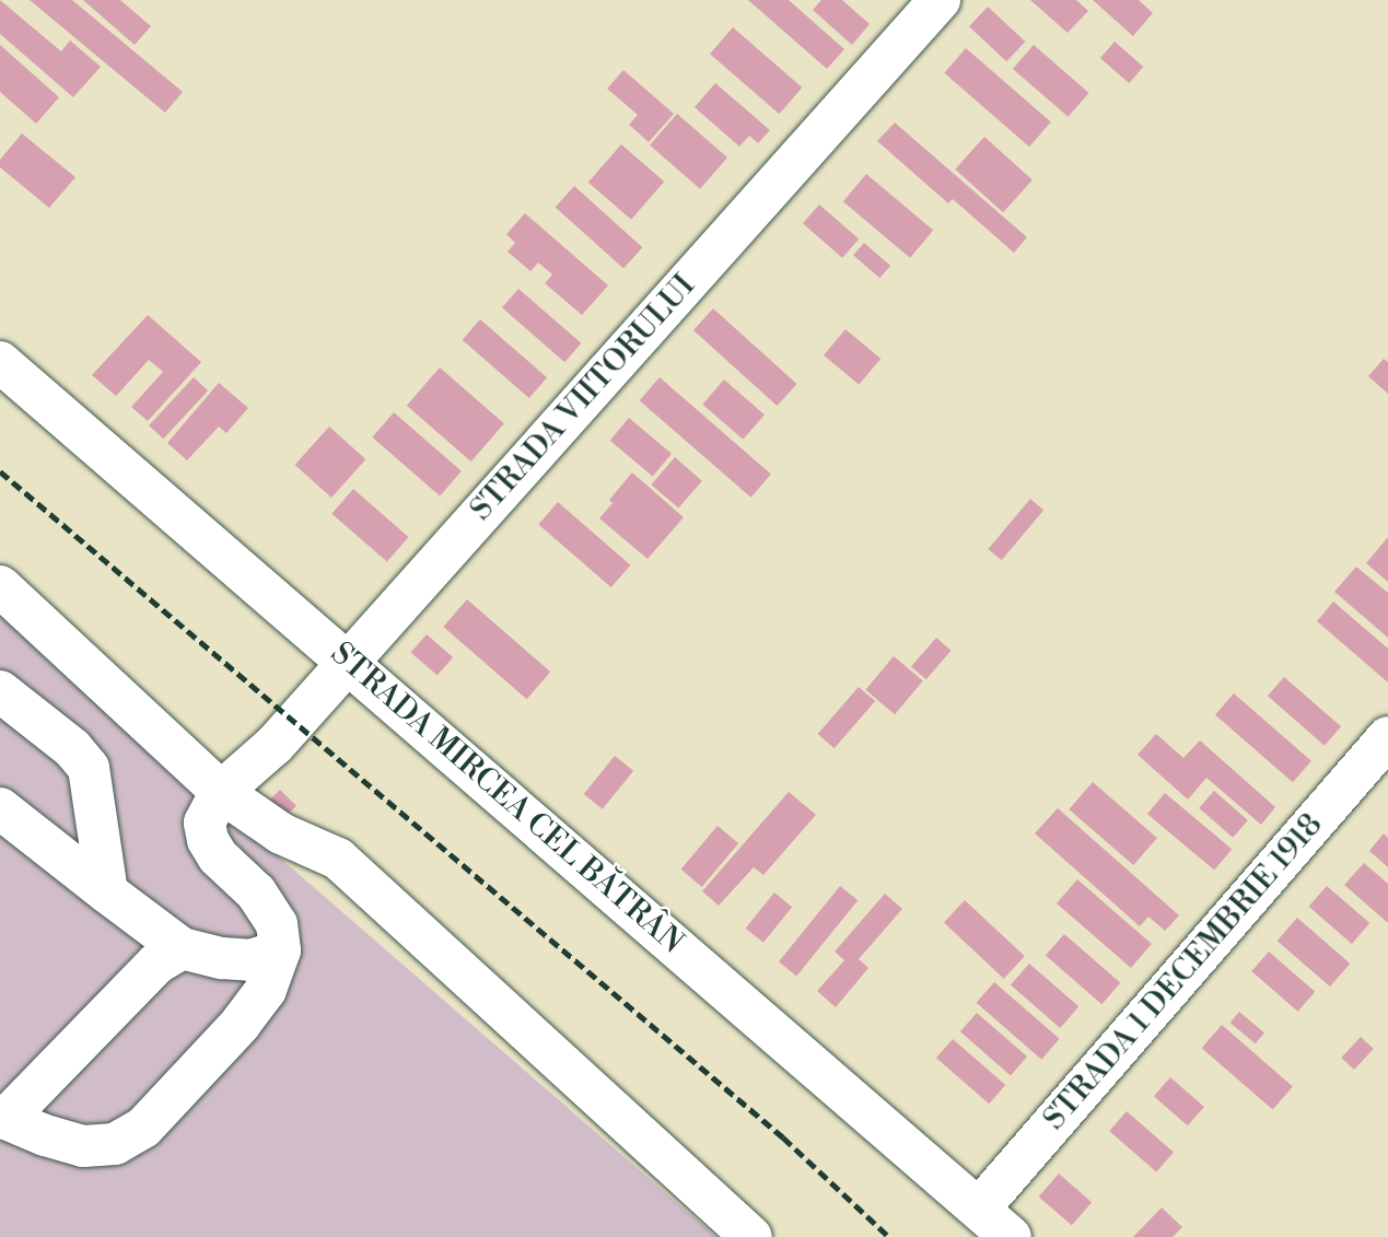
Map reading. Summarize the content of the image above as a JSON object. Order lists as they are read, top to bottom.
{
  "streets": {
    "street": ["STRADA VIITORULUI", "STRADA MIRCEA CEL BĂTRÂN", "STRADA 1 DECEMBRIE 1918"]
  },
  "crossings": [
    ["STRADA VIITORULUI", "STRADA MIRCEA CEL BĂTRÂN"],
    ["STRADA MIRCEA CEL BĂTRÂN", "STRADA 1 DECEMBRIE 1918"]
  ]
}
